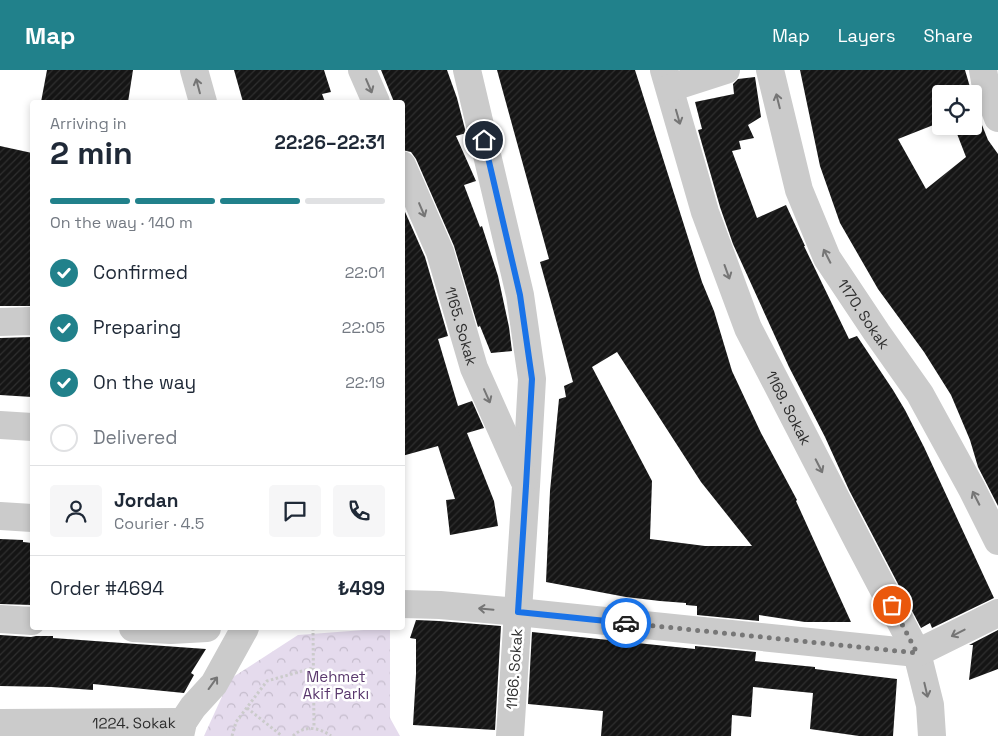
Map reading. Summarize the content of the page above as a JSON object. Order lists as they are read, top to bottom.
{
  "streets": {
    "street": [
      "1170. Sokak",
      "1165. Sokak",
      "1169. Sokak",
      "1166. Sokak",
      "1224. Sokak"
    ]
  },
  "crossings": [
    ["1165. Sokak", "1166. Sokak"]
  ],
  "one_way": [
    "1170. Sokak",
    "1165. Sokak",
    "1169. Sokak",
    "1224. Sokak"
  ],
  "parks": ["Mehmet Akif Parkı"],
  "page": {
    "header": "Map",
    "nav": ["Map", "Layers", "Share"],
    "heading": ["2 min", "Arriving in", "22:26–22:31"],
    "panel": [
      "Jordan",
      "Courier · 4.5",
      "Order #4694",
      "₺499"
    ],
    "bar": "On the way · 140 m",
    "list": [
      ["Confirmed", "22:01"],
      ["Preparing", "22:05"],
      ["On the way", "22:19"],
      "Delivered"
    ]
  }
}
